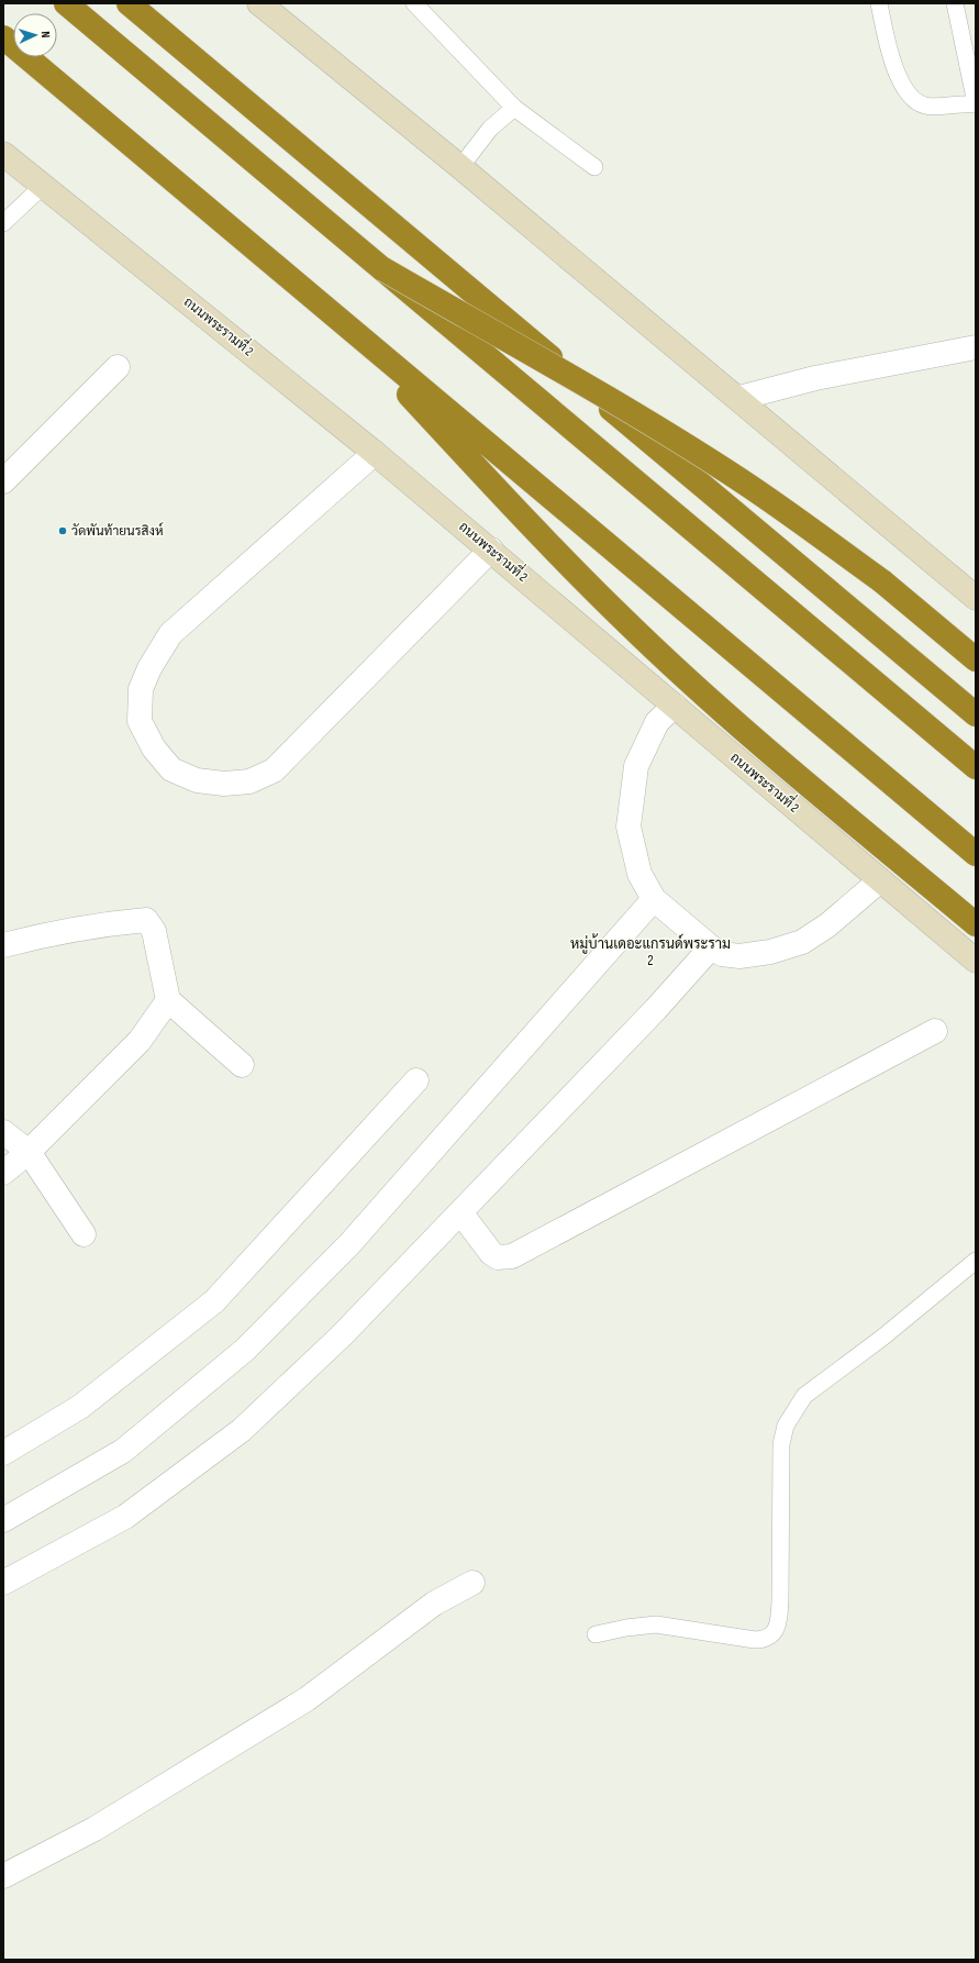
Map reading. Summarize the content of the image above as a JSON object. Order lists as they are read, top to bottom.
{
  "streets": {
    "main road": ["ถนนพระรามที่ 2"]
  },
  "districts": ["หมู่บ้านเดอะแกรนด์พระราม 2"],
  "places": ["วัดพันท้ายนรสิงห์"],
  "north": "right"
}
